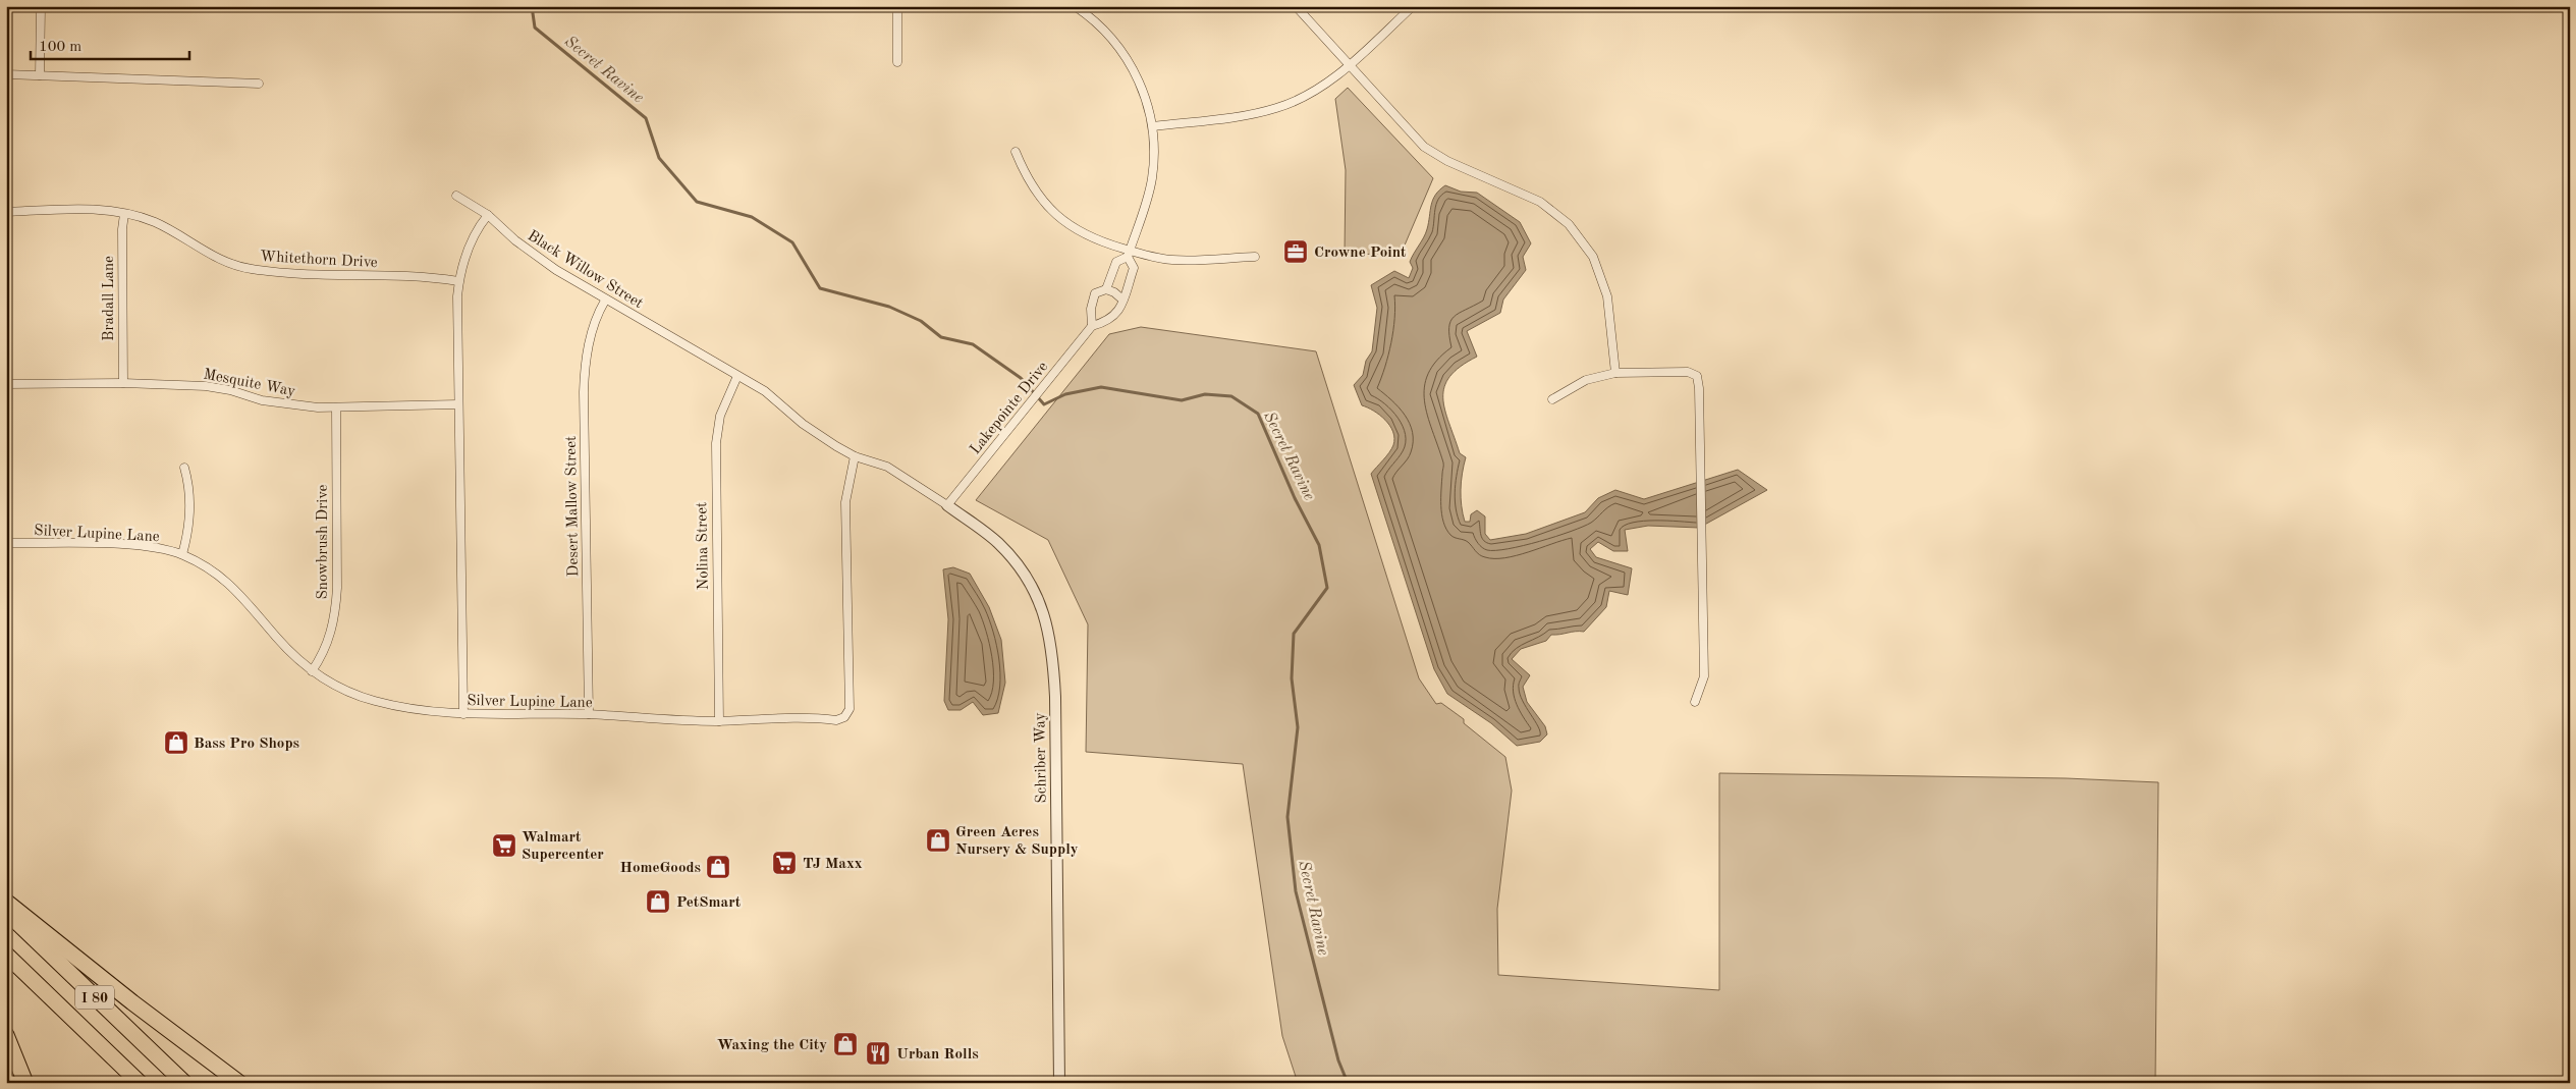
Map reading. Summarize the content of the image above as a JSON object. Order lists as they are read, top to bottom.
{
  "streets": {
    "highway": ["I 80"],
    "street": [
      "Whitethorn Drive",
      "Black Willow Street",
      "Bradall Lane",
      "Mesquite Way",
      "Lakepointe Drive",
      "Desert Mallow Street",
      "Silver Lupine Lane",
      "Snowbrush Drive",
      "Nolina Street",
      "Schriber Way"
    ]
  },
  "crossings": [
    ["Whitethorn Drive", "Bradall Lane"],
    ["Black Willow Street", "Lakepointe Drive"],
    ["Black Willow Street", "Desert Mallow Street"],
    ["Black Willow Street", "Silver Lupine Lane"],
    ["Black Willow Street", "Nolina Street"],
    ["Black Willow Street", "Schriber Way"],
    ["Bradall Lane", "Mesquite Way"],
    ["Mesquite Way", "Snowbrush Drive"],
    ["Lakepointe Drive", "Schriber Way"],
    ["Desert Mallow Street", "Silver Lupine Lane"],
    ["Silver Lupine Lane", "Snowbrush Drive"],
    ["Silver Lupine Lane", "Nolina Street"]
  ],
  "water": ["Secret Ravine"],
  "places": {
    "office": ["Crowne Point"],
    "shop": [
      "Bass Pro Shops",
      "Green Acres Nursery & Supply",
      "HomeGoods",
      "PetSmart",
      "Waxing the City"
    ],
    "supermarket": ["Walmart Supercenter", "TJ Maxx"],
    "restaurant": ["Urban Rolls"]
  },
  "scale_bar": "100 m"
}
